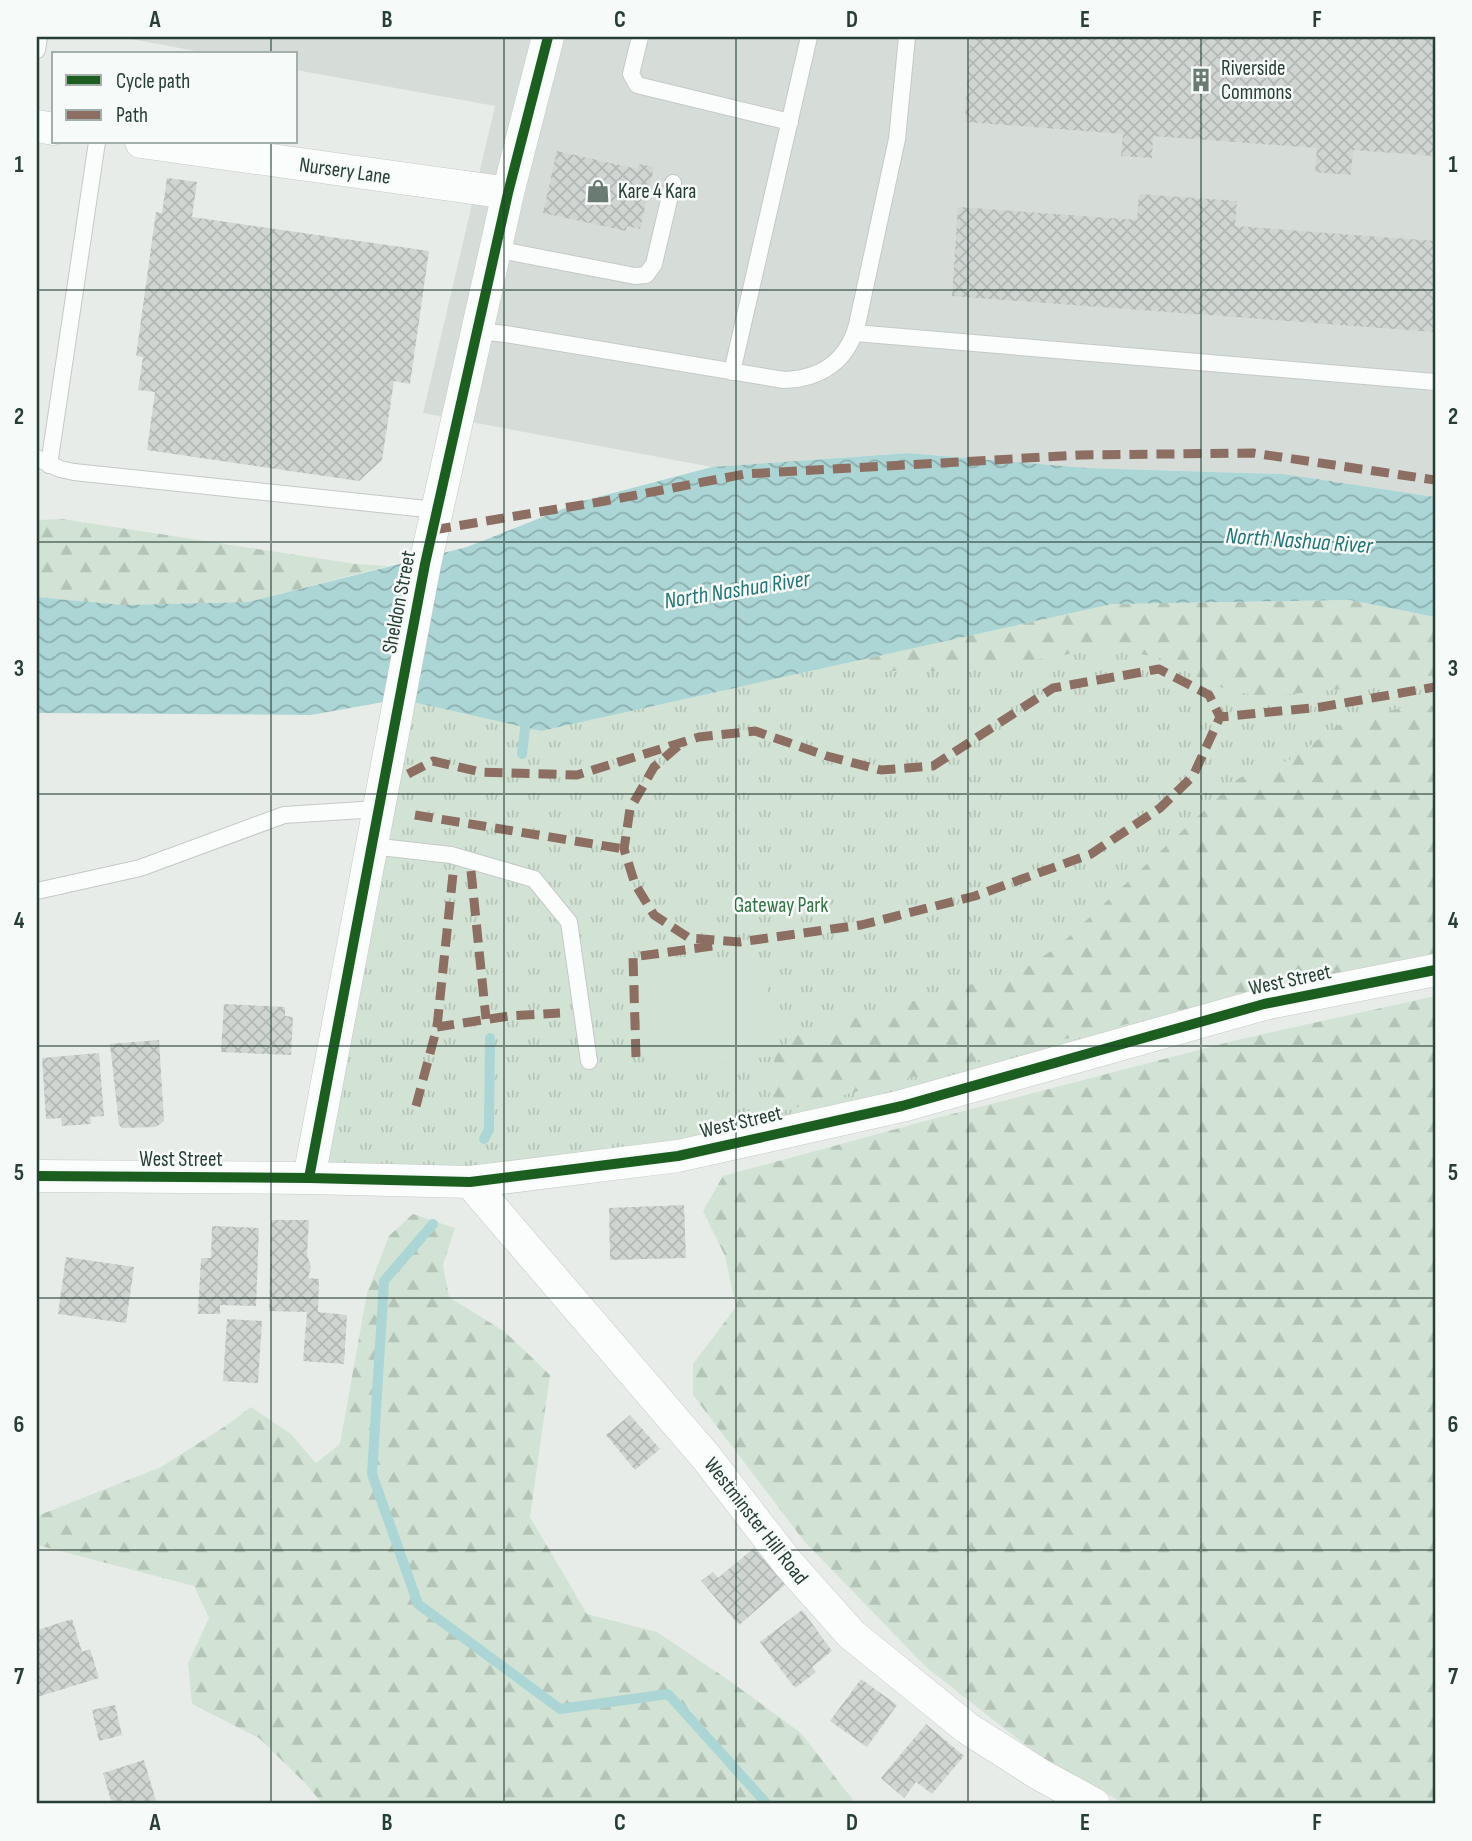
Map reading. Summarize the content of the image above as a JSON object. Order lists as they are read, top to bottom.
{
  "streets": {
    "street": [
      "Nursery Lane",
      "Sheldon Street",
      "West Street",
      "Westminster Hill Road"
    ]
  },
  "crossings": [
    ["Nursery Lane", "Sheldon Street"],
    ["Sheldon Street", "West Street"],
    ["West Street", "Westminster Hill Road"]
  ],
  "water": ["North Nashua River"],
  "parks": ["Gateway Park"],
  "places": {
    "building": ["Riverside Commons"],
    "shop": ["Kare 4 Kara"]
  },
  "legend": ["Cycle path", "Path"],
  "grid": {
    "columns": [
      "A",
      "B",
      "C",
      "D",
      "E",
      "F"
    ],
    "rows": [
      "1",
      "2",
      "3",
      "4",
      "5",
      "6",
      "7"
    ]
  }
}
